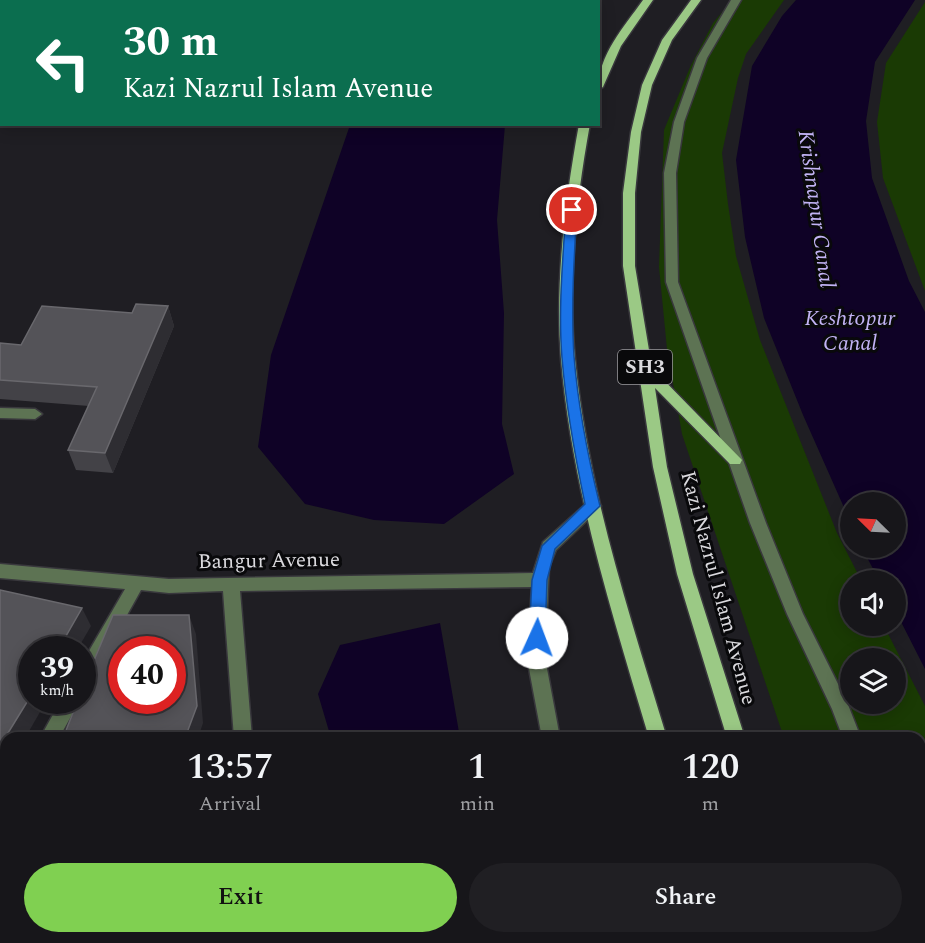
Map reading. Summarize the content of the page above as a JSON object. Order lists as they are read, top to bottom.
{
  "streets": {
    "main road": ["SH3", "Kazi Nazrul Islam Avenue"],
    "street": ["Bangur Avenue"]
  },
  "water": ["Krishnapur Canal", "Keshtopur Canal"],
  "north": "top left",
  "page": {
    "turn": ["30 m", "Kazi Nazrul Islam Avenue"],
    "speed": "39 km/h",
    "limit": "40",
    "eta": [
      "13:57",
      "Arrival",
      "1",
      "min",
      "120",
      "m"
    ],
    "buttons": ["Exit", "Share"]
  }
}
